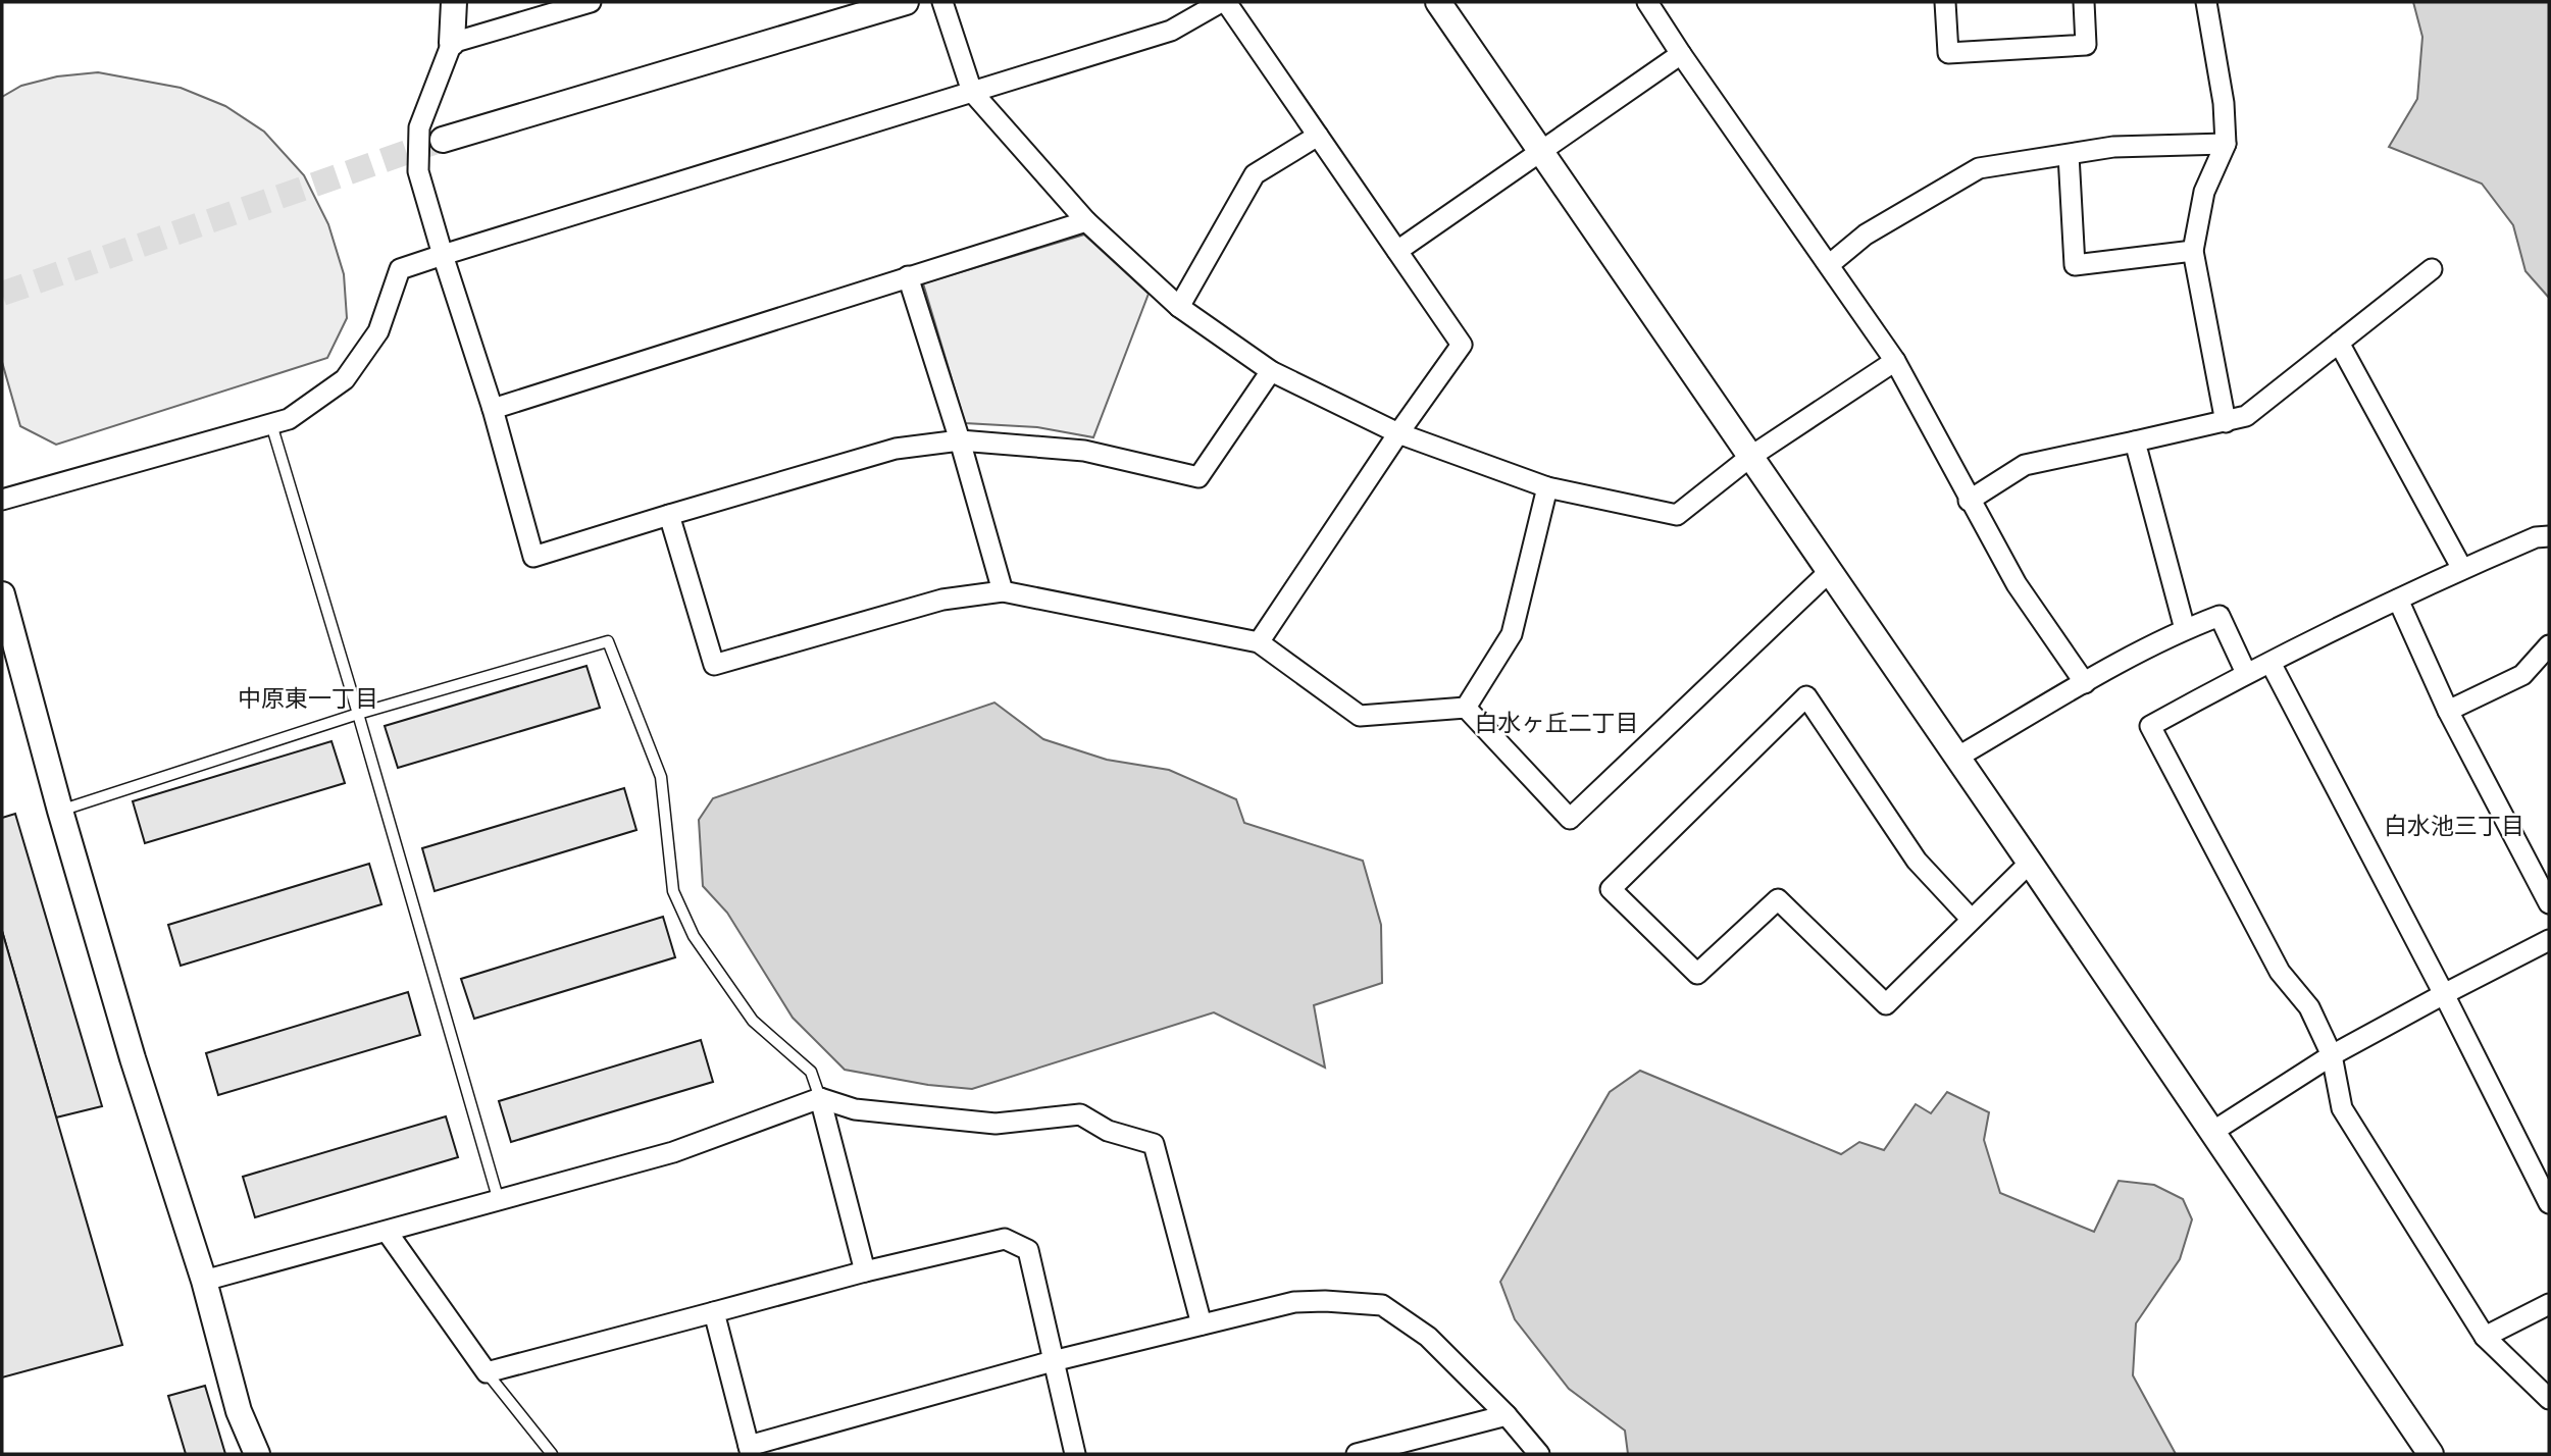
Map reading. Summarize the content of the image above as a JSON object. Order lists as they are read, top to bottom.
{
  "districts": ["中原東一丁目", "白水ヶ丘二丁目", "白水池三丁目"]
}
